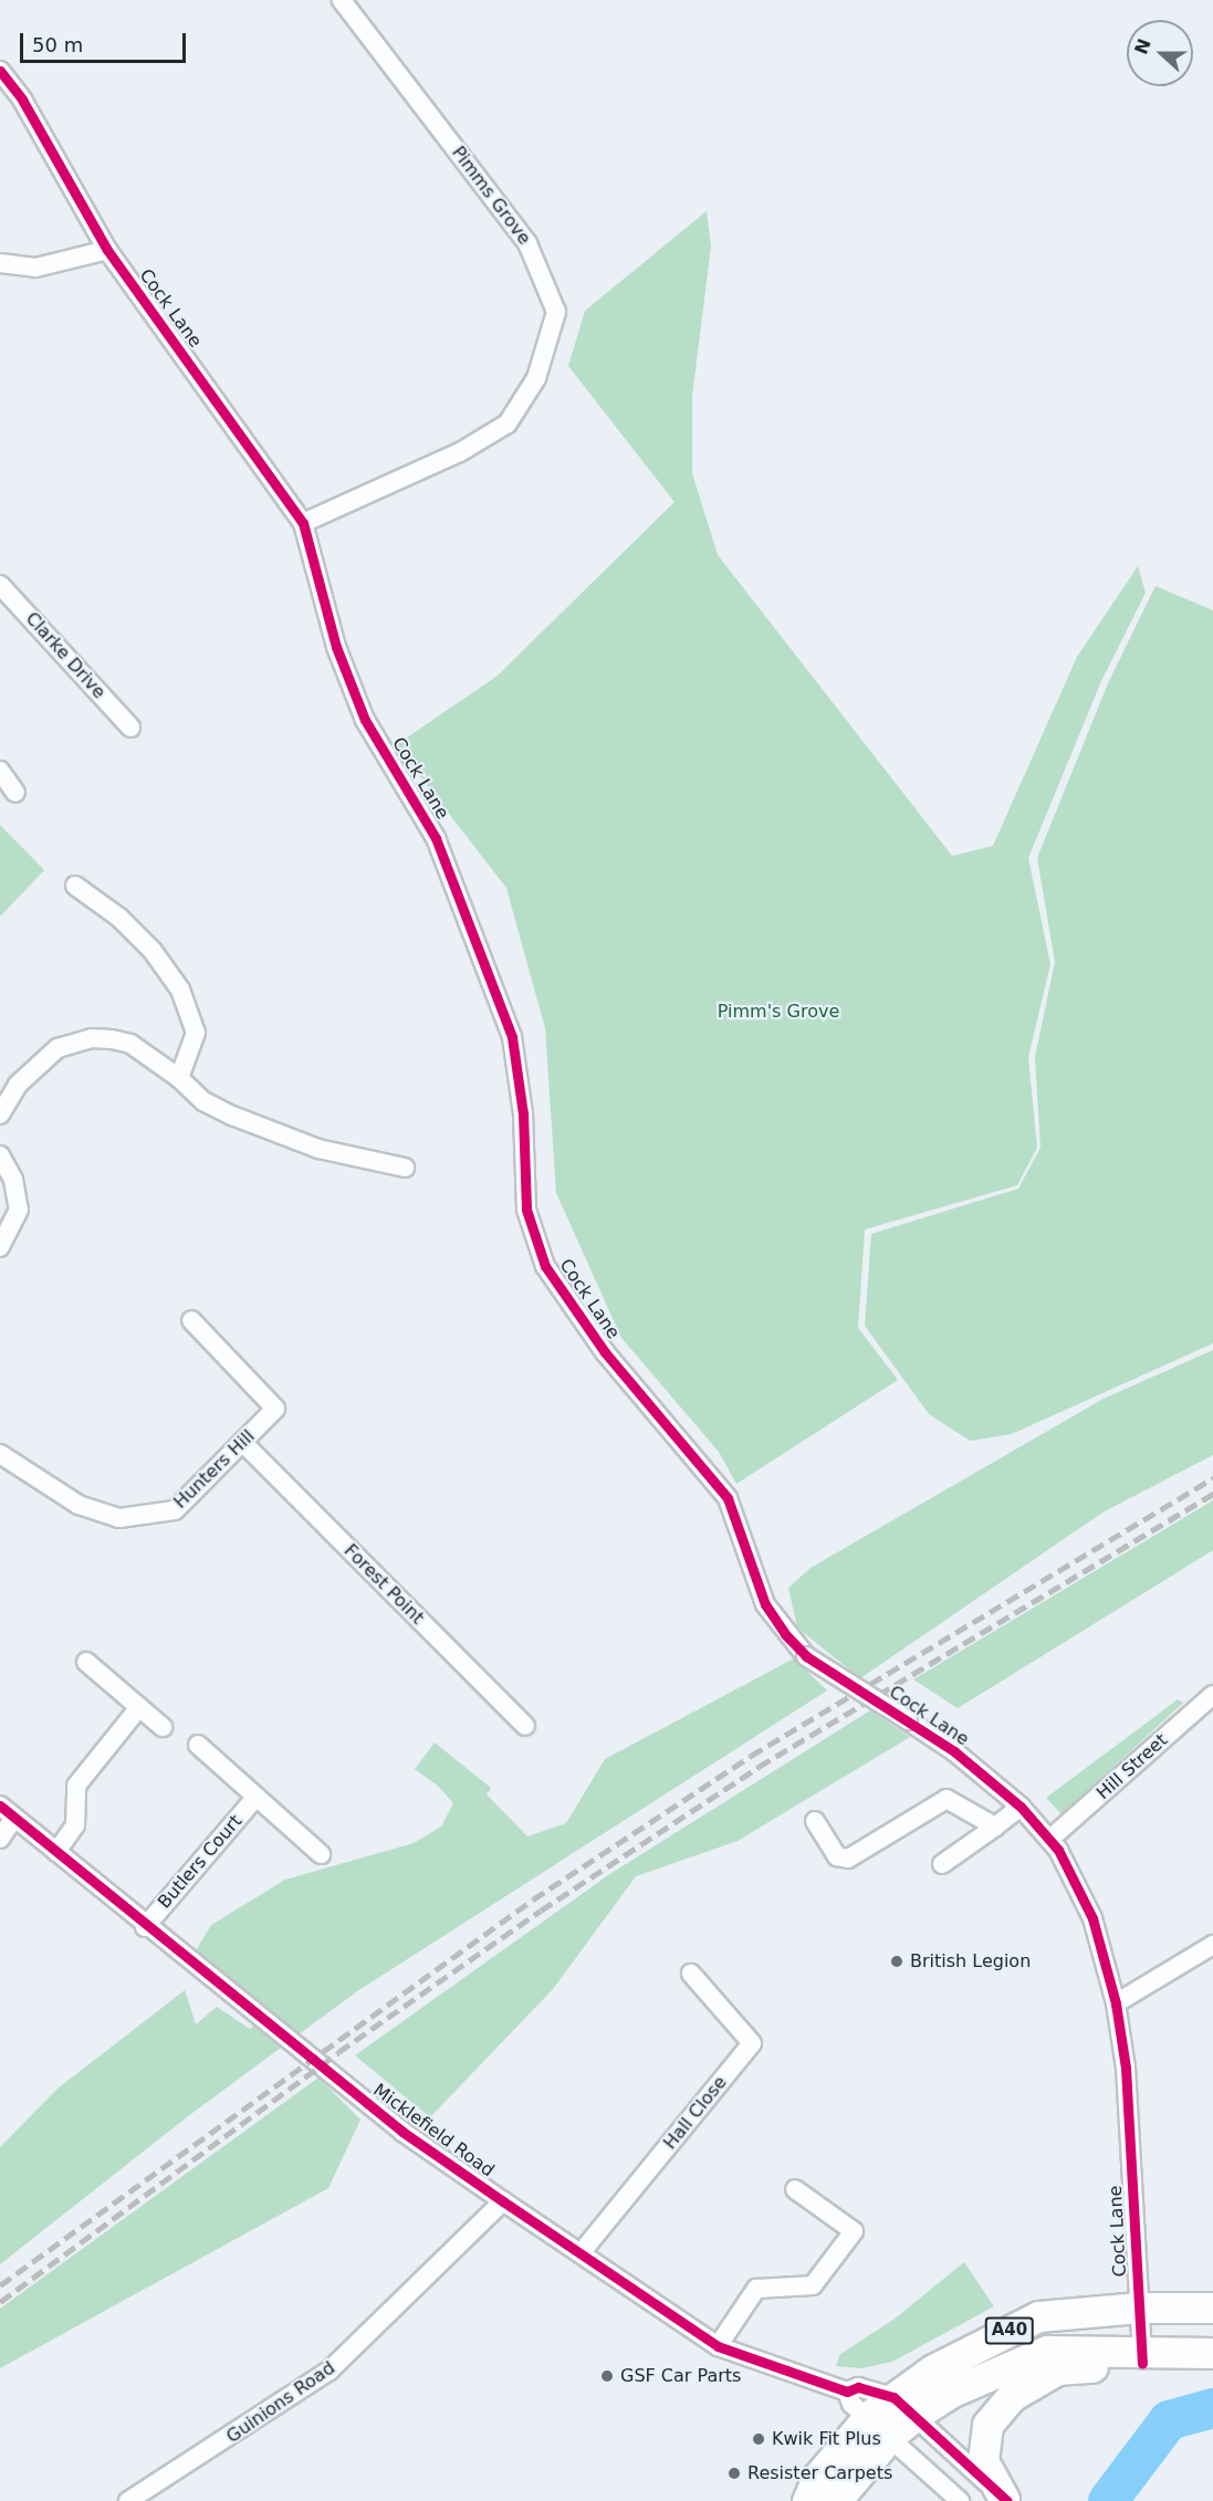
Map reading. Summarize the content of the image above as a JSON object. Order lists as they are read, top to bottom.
{
  "streets": {
    "main road": ["A40"],
    "street": [
      "Pimms Grove",
      "Cock Lane",
      "Clarke Drive",
      "Hunters Hill",
      "Forest Point",
      "Hill Street",
      "Butlers Court",
      "Hall Close",
      "Micklefield Road",
      "Guinions Road"
    ]
  },
  "crossings": [
    ["Pimms Grove", "Cock Lane"],
    ["Cock Lane", "Hill Street"],
    ["Cock Lane", "A40"],
    ["Hunters Hill", "Forest Point"],
    ["Butlers Court", "Micklefield Road"],
    ["Hall Close", "Micklefield Road"],
    ["Micklefield Road", "A40"],
    ["Micklefield Road", "Guinions Road"]
  ],
  "parks": ["Pimm's Grove"],
  "places": [
    "British Legion",
    "GSF Car Parts",
    "Kwik Fit Plus",
    "Resister Carpets"
  ],
  "scale_bar": "50 m",
  "north": "left"
}
